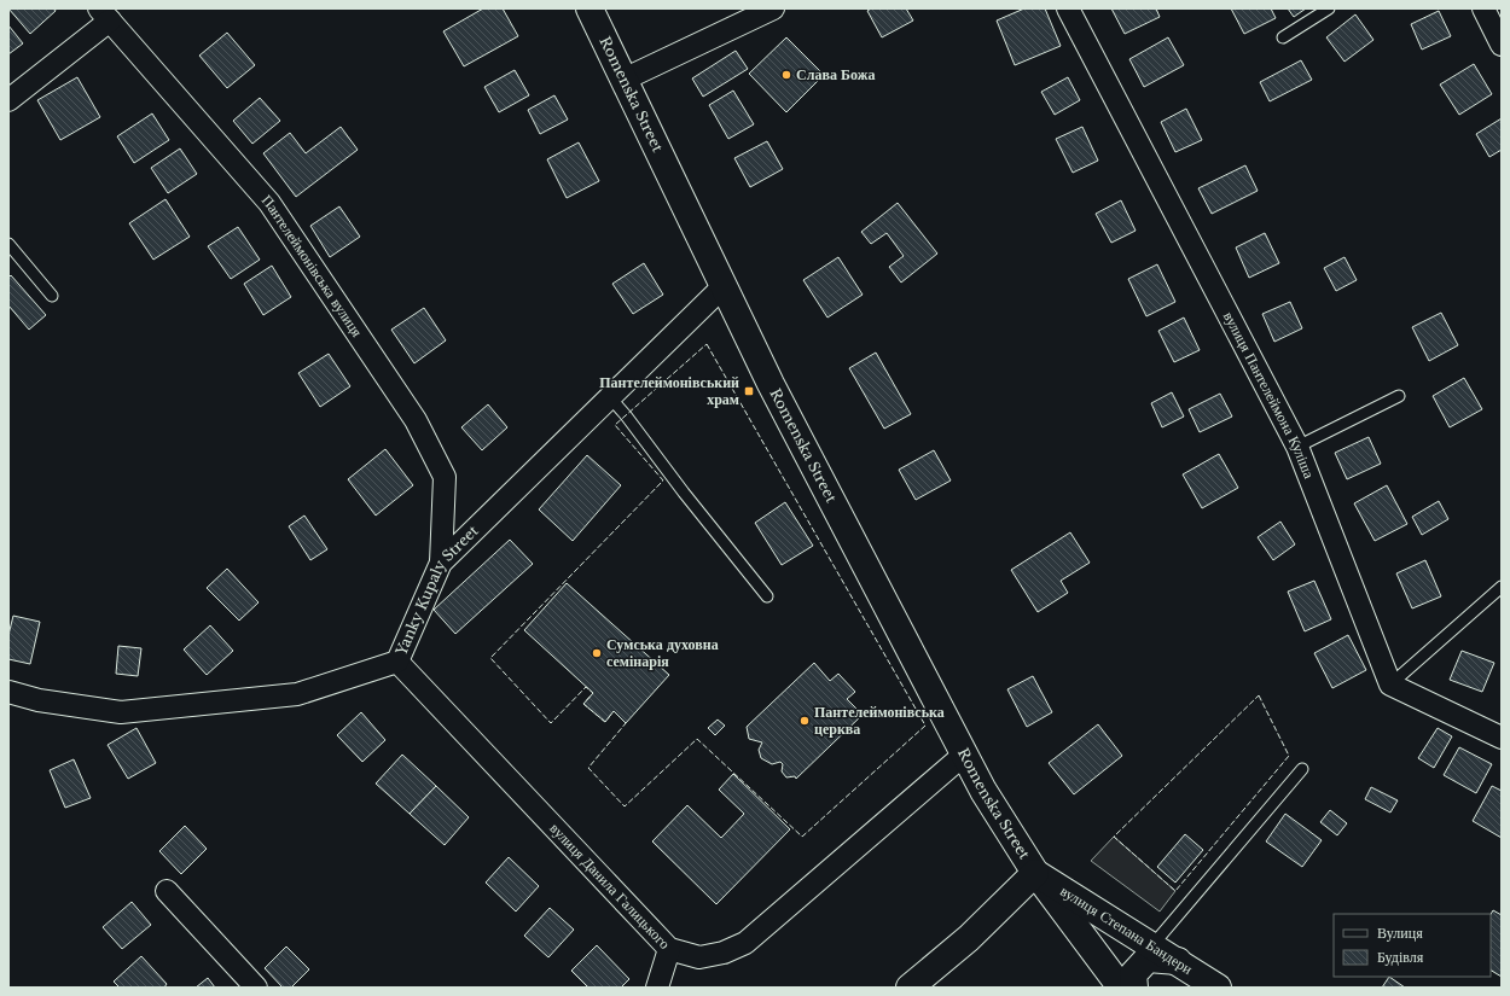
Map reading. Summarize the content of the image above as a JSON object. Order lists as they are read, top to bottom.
{
  "streets": {
    "main road": ["Romenska Street", "вулиця Степана Бандери"],
    "street": [
      "Пантелеймонівська вулиця",
      "вулиця Пантелеймона Куліша",
      "Yanky Kupaly Street",
      "вулиця Данила Галицького"
    ]
  },
  "crossings": [
    ["Romenska Street", "Yanky Kupaly Street"],
    ["Romenska Street", "вулиця Данила Галицького"],
    ["Romenska Street", "вулиця Степана Бандери"],
    ["Пантелеймонівська вулиця", "Yanky Kupaly Street"],
    ["Yanky Kupaly Street", "вулиця Данила Галицького"]
  ],
  "places": {
    "other": ["Слава Божа", "Сумська духовна семінарія", "Пантелеймонівська церква"],
    "transit": ["Пантелеймонівський храм"]
  },
  "legend": ["Вулиця", "Будівля"]
}
